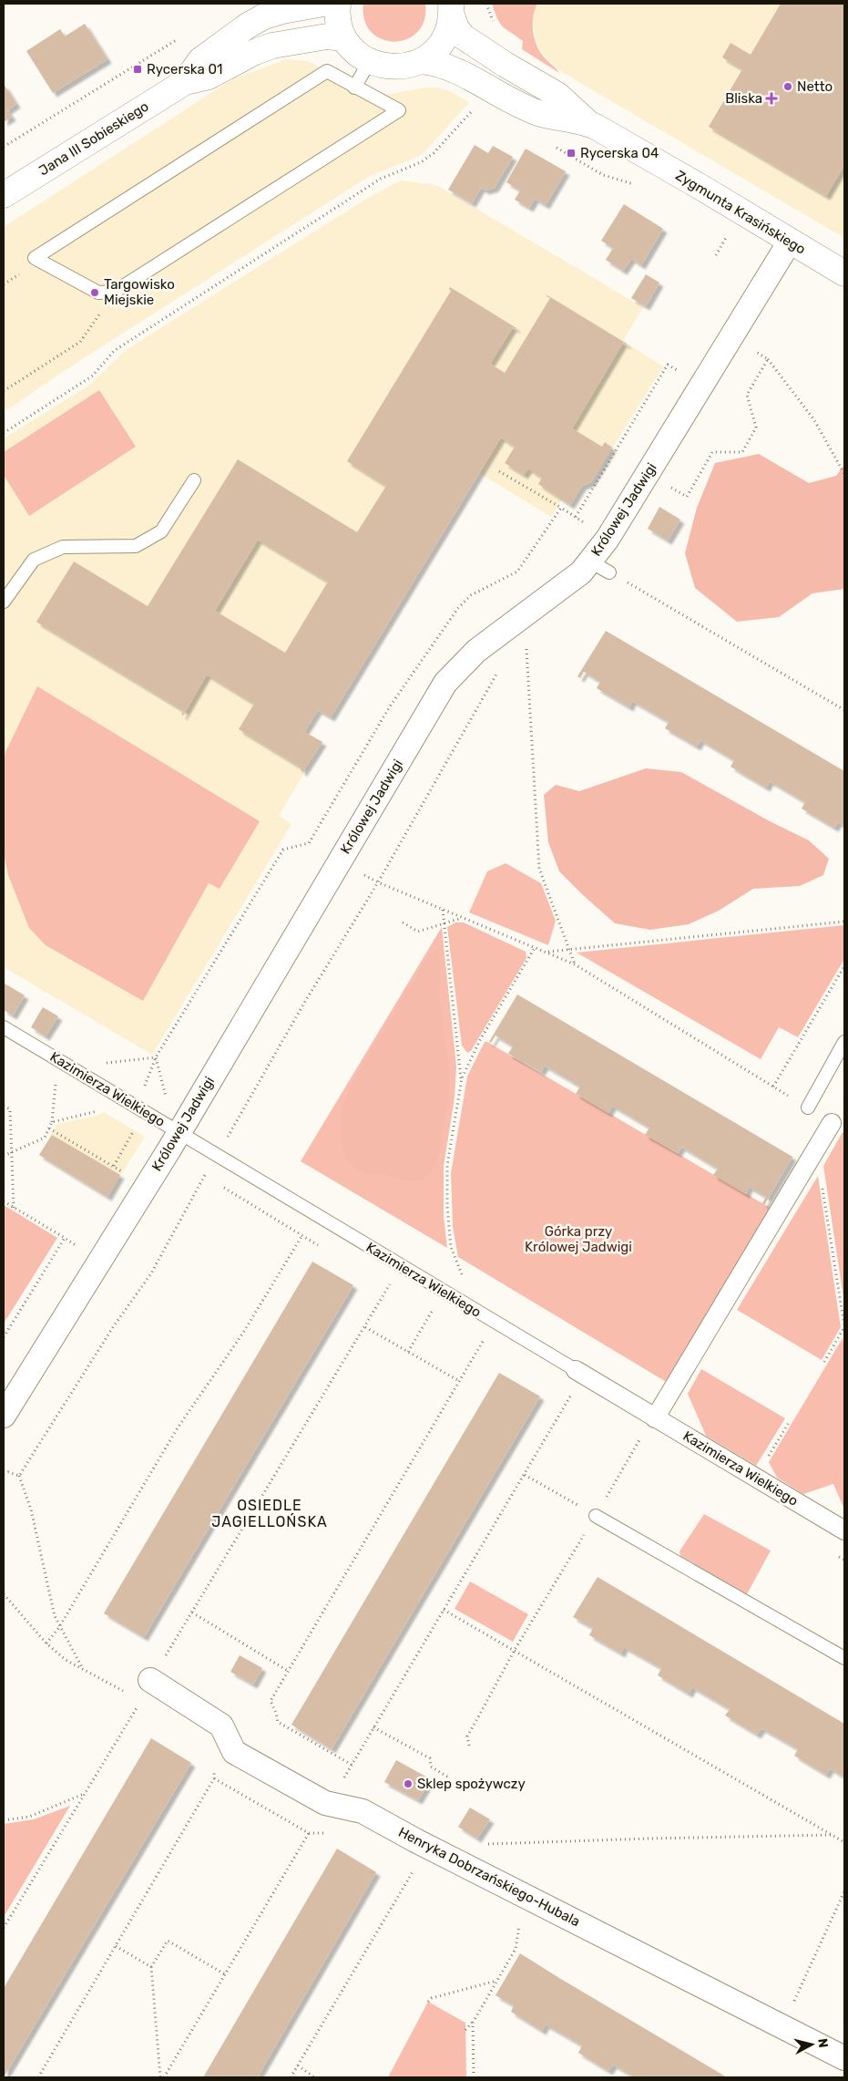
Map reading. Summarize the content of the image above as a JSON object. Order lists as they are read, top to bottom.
{
  "streets": {
    "street": [
      "Jana III Sobieskiego",
      "Zygmunta Krasińskiego",
      "Królowej Jadwigi",
      "Kazimierza Wielkiego",
      "Henryka Dobrzańskiego-Hubala"
    ]
  },
  "crossings": [
    ["Zygmunta Krasińskiego", "Królowej Jadwigi"],
    ["Królowej Jadwigi", "Kazimierza Wielkiego"]
  ],
  "districts": ["OSIEDLE JAGIELLOŃSKA"],
  "parks": ["Górka przy Królowej Jadwigi"],
  "places": {
    "transit": ["Rycerska 01", "Rycerska 04"],
    "other": ["Netto", "Targowisko Miejskie", "Sklep spożywczy"],
    "health": ["Bliska"]
  },
  "north": "right"
}
